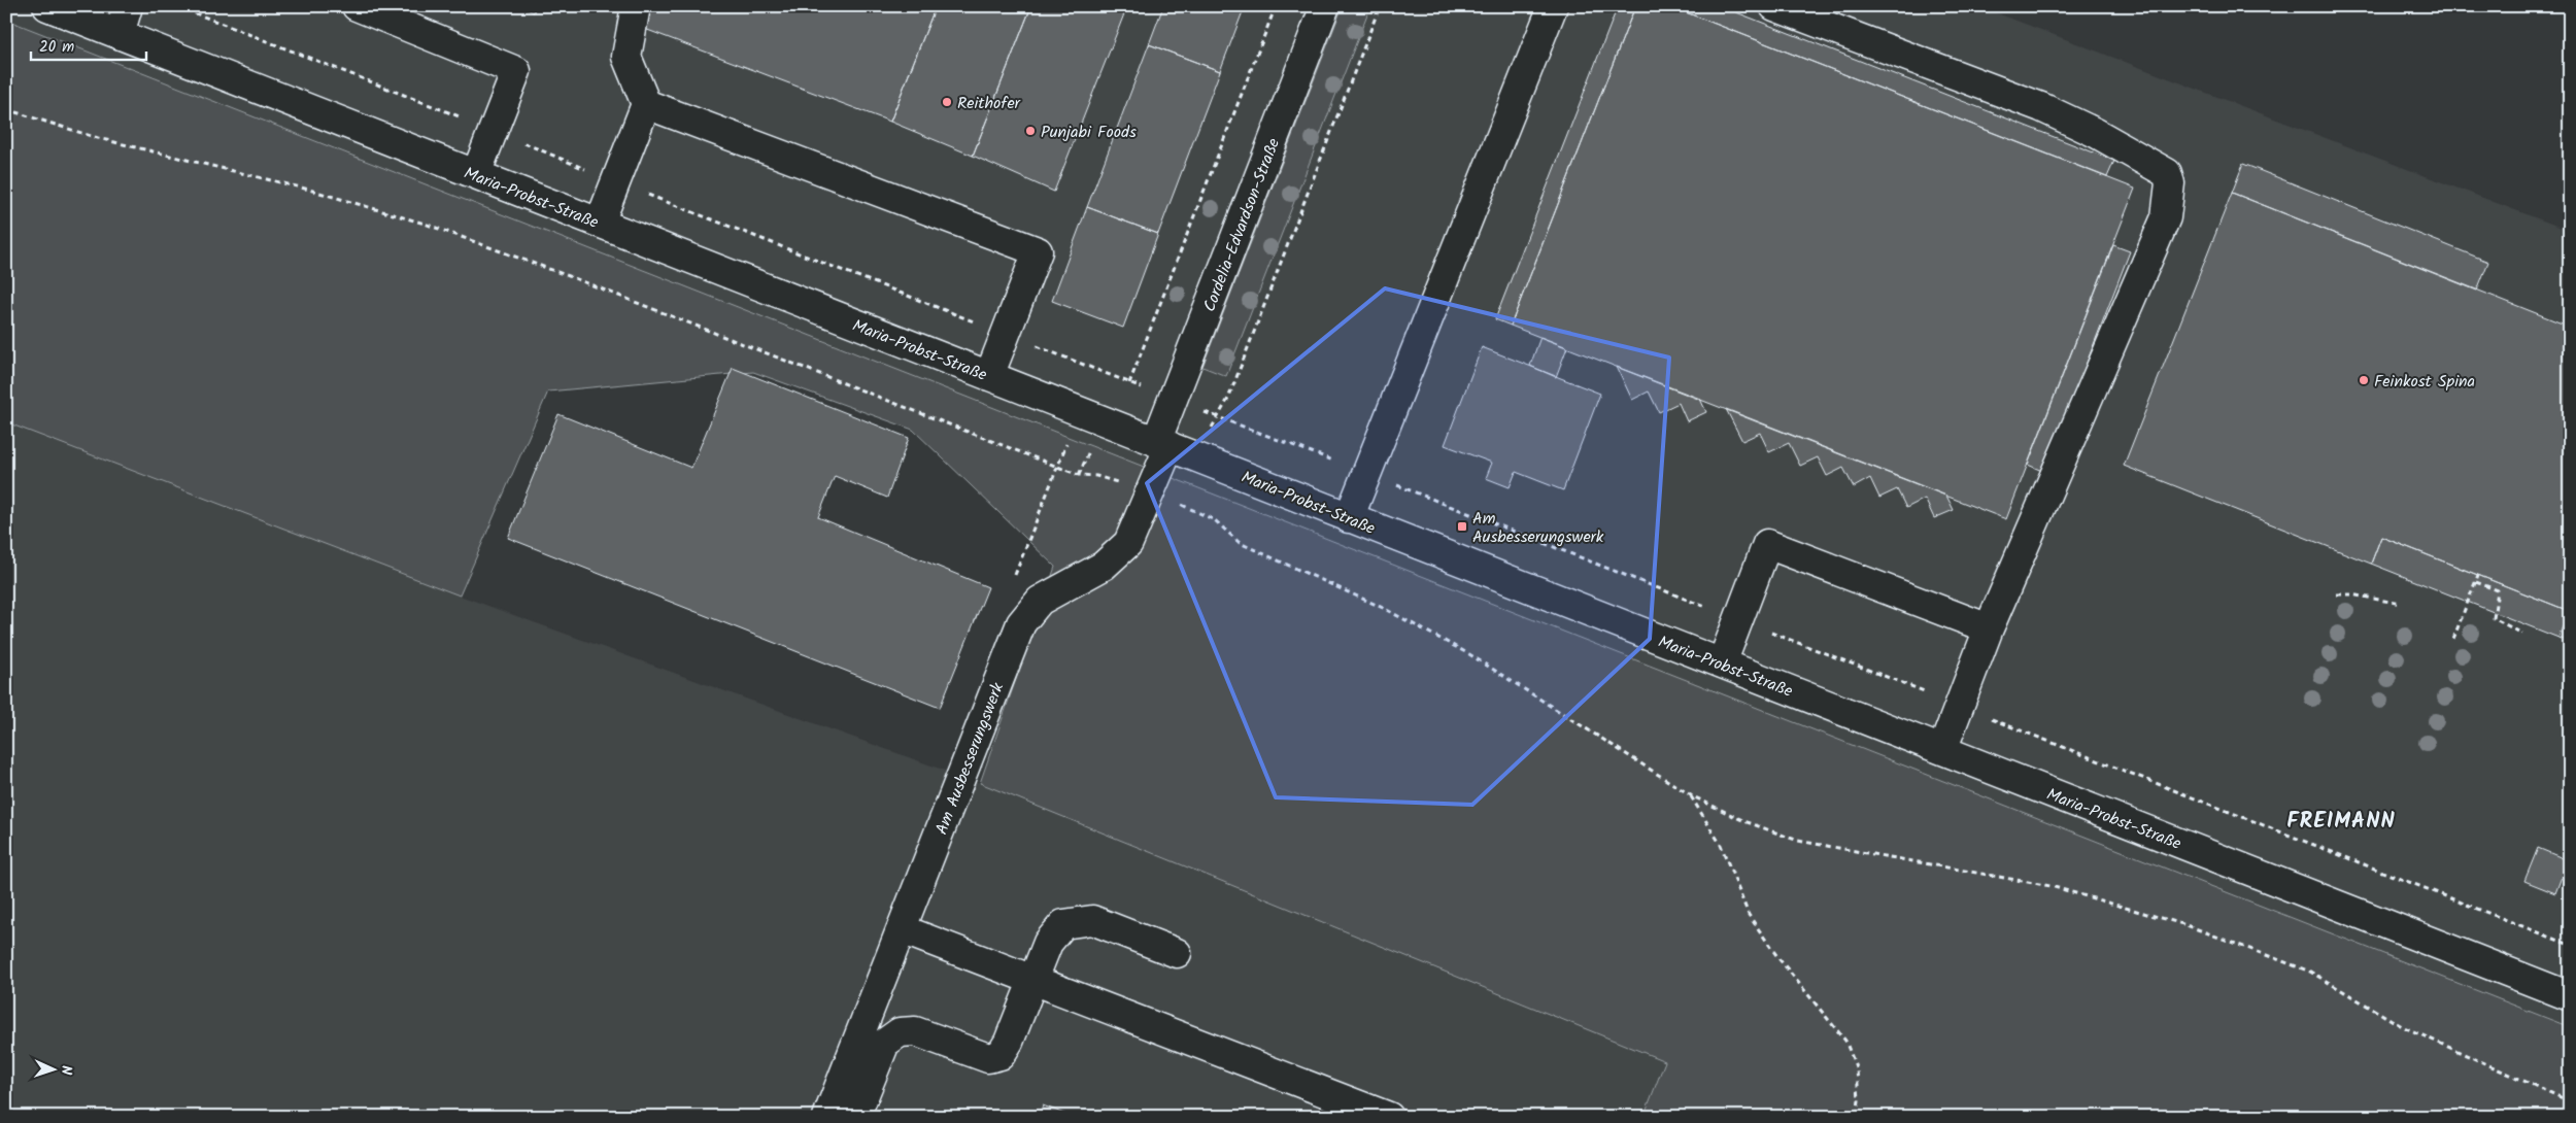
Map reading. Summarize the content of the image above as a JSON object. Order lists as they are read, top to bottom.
{
  "streets": {
    "street": ["Maria-Probst-Straße", "Cordelia-Edvardson-Straße", "Am Ausbesserungswerk"]
  },
  "crossings": [
    ["Maria-Probst-Straße", "Cordelia-Edvardson-Straße"],
    ["Maria-Probst-Straße", "Am Ausbesserungswerk"],
    ["Cordelia-Edvardson-Straße", "Am Ausbesserungswerk"]
  ],
  "districts": ["FREIMANN"],
  "places": {
    "other": ["Reithofer", "Punjabi Foods", "Feinkost Spina"],
    "transit": ["Am Ausbesserungswerk"]
  },
  "scale_bar": "20 m",
  "north": "right"
}
